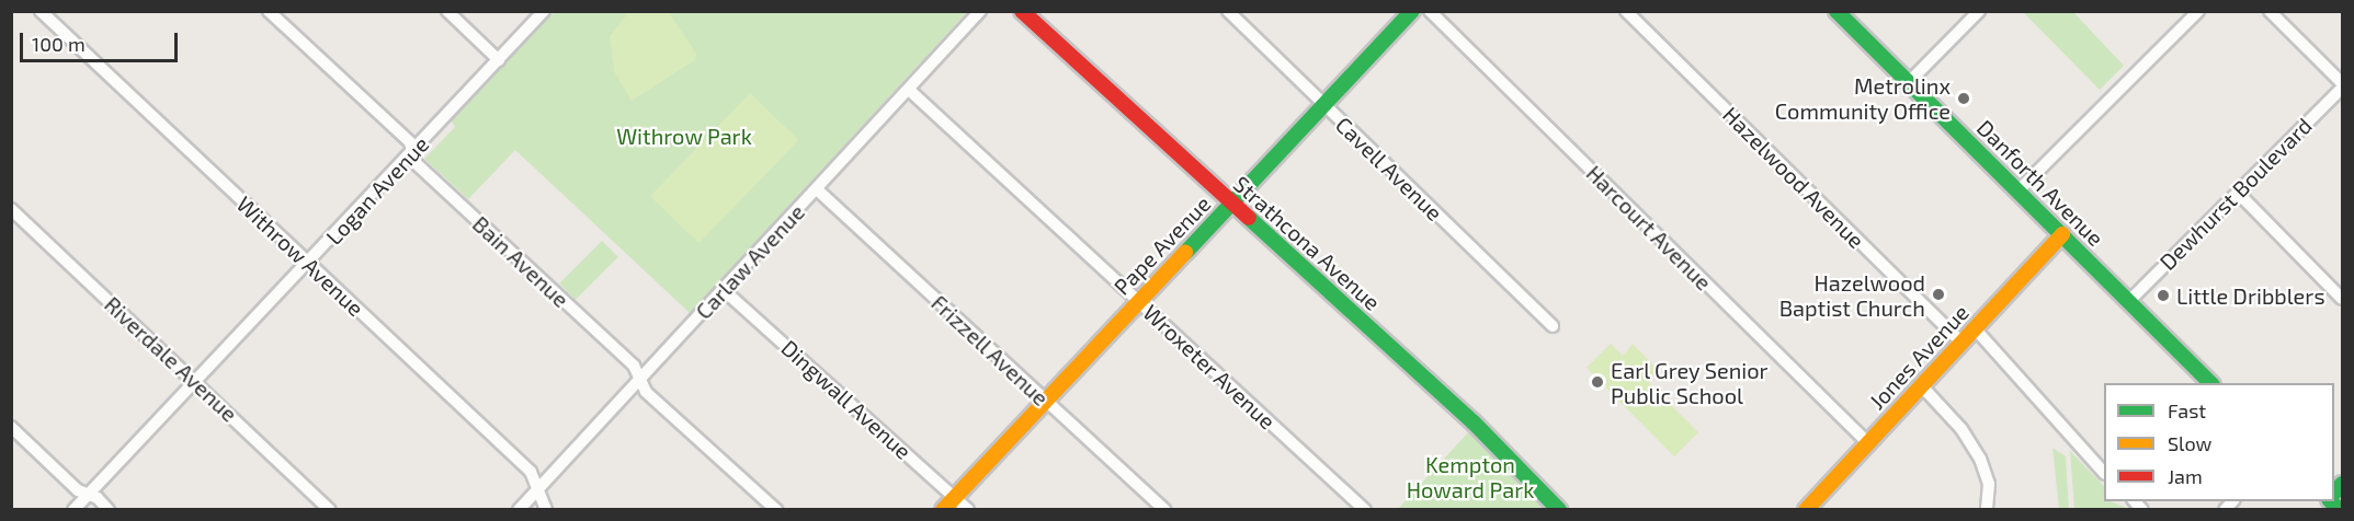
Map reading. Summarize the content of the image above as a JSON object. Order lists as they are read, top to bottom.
{
  "streets": {
    "main road": [
      "Danforth Avenue",
      "Strathcona Avenue",
      "Pape Avenue",
      "Jones Avenue"
    ],
    "street": [
      "Cavell Avenue",
      "Hazelwood Avenue",
      "Logan Avenue",
      "Dewhurst Boulevard",
      "Harcourt Avenue",
      "Withrow Avenue",
      "Bain Avenue",
      "Carlaw Avenue",
      "Frizzell Avenue",
      "Riverdale Avenue",
      "Wroxeter Avenue",
      "Dingwall Avenue"
    ]
  },
  "crossings": [
    ["Cavell Avenue", "Pape Avenue"],
    ["Hazelwood Avenue", "Jones Avenue"],
    ["Danforth Avenue", "Dewhurst Boulevard"],
    ["Danforth Avenue", "Jones Avenue"],
    ["Logan Avenue", "Withrow Avenue"],
    ["Logan Avenue", "Bain Avenue"],
    ["Logan Avenue", "Riverdale Avenue"],
    ["Harcourt Avenue", "Jones Avenue"],
    ["Strathcona Avenue", "Pape Avenue"],
    ["Pape Avenue", "Frizzell Avenue"],
    ["Pape Avenue", "Wroxeter Avenue"],
    ["Pape Avenue", "Dingwall Avenue"],
    ["Withrow Avenue", "Carlaw Avenue"],
    ["Bain Avenue", "Carlaw Avenue"],
    ["Carlaw Avenue", "Frizzell Avenue"],
    ["Carlaw Avenue", "Wroxeter Avenue"],
    ["Carlaw Avenue", "Dingwall Avenue"]
  ],
  "parks": ["Withrow Park", "Kempton Howard Park"],
  "places": [
    "Metrolinx Community Office",
    "Hazelwood Baptist Church",
    "Little Dribblers",
    "Earl Grey Senior Public School"
  ],
  "legend": ["Fast", "Slow", "Jam"],
  "scale_bar": "100 m"
}
